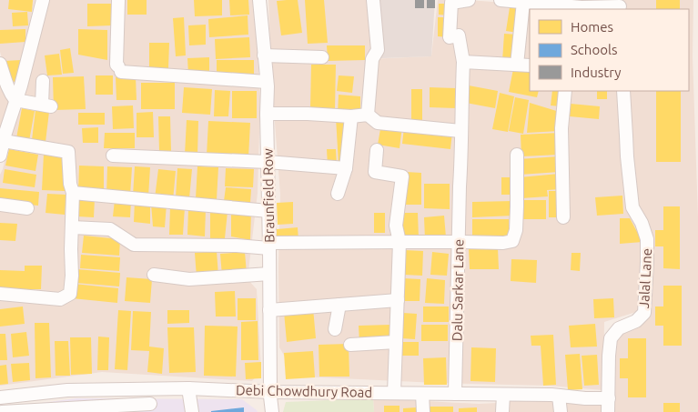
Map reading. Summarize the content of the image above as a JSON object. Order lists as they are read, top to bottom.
{
  "streets": {
    "street": [
      "Braunfield Row",
      "Jalal Lane",
      "Dalu Sarkar Lane",
      "Debi Chowdhury Road"
    ]
  },
  "crossings": [
    ["Braunfield Row", "Debi Chowdhury Road"],
    ["Jalal Lane", "Debi Chowdhury Road"],
    ["Dalu Sarkar Lane", "Debi Chowdhury Road"]
  ],
  "legend": ["Homes", "Schools", "Industry"]
}
